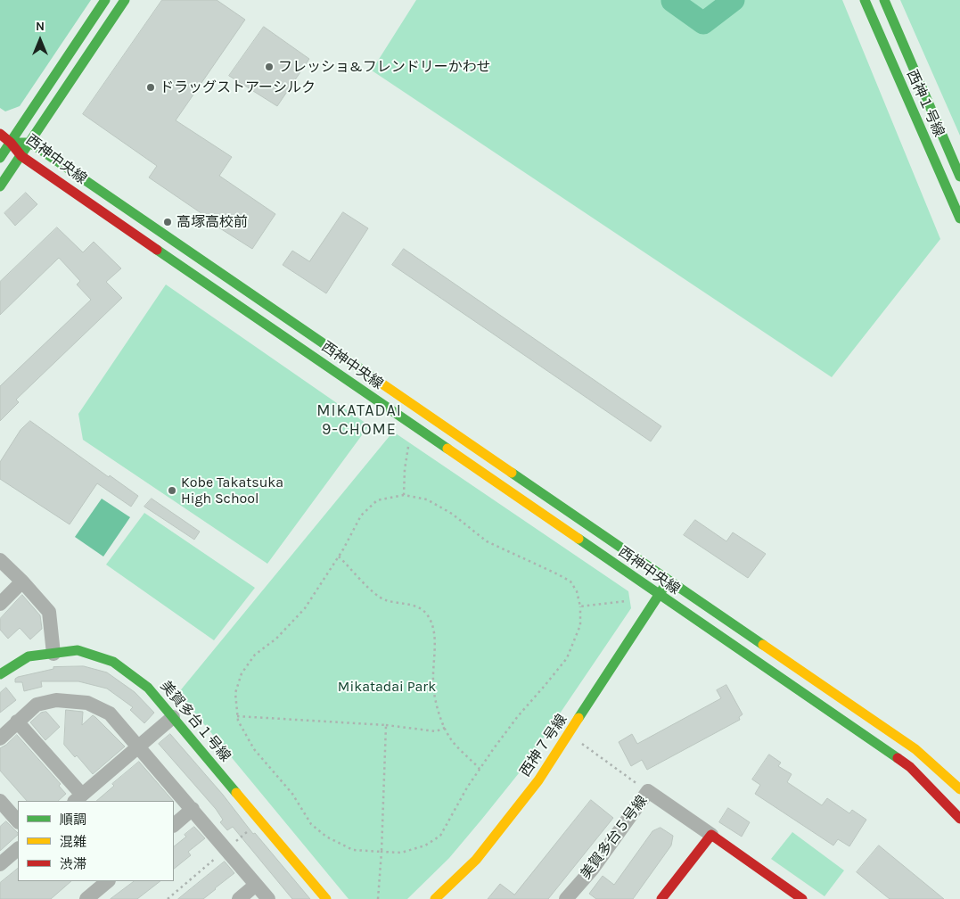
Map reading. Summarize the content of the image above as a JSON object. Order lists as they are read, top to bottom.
{
  "streets": {
    "street": [
      "西神１号線",
      "西神中央線",
      "美賀多台１号線",
      "西神７号線",
      "美賀多台５号線"
    ]
  },
  "crossings": [
    ["西神中央線", "西神７号線"]
  ],
  "districts": ["MIKATADAI 9-CHOME"],
  "parks": ["Mikatadai Park"],
  "places": [
    "フレッショ&フレンドリーかわせ",
    "ドラッグストアーシルク",
    "高塚高校前",
    "Kobe Takatsuka High School"
  ],
  "legend": ["順調", "混雑", "渋滞"],
  "north": "top"
}
